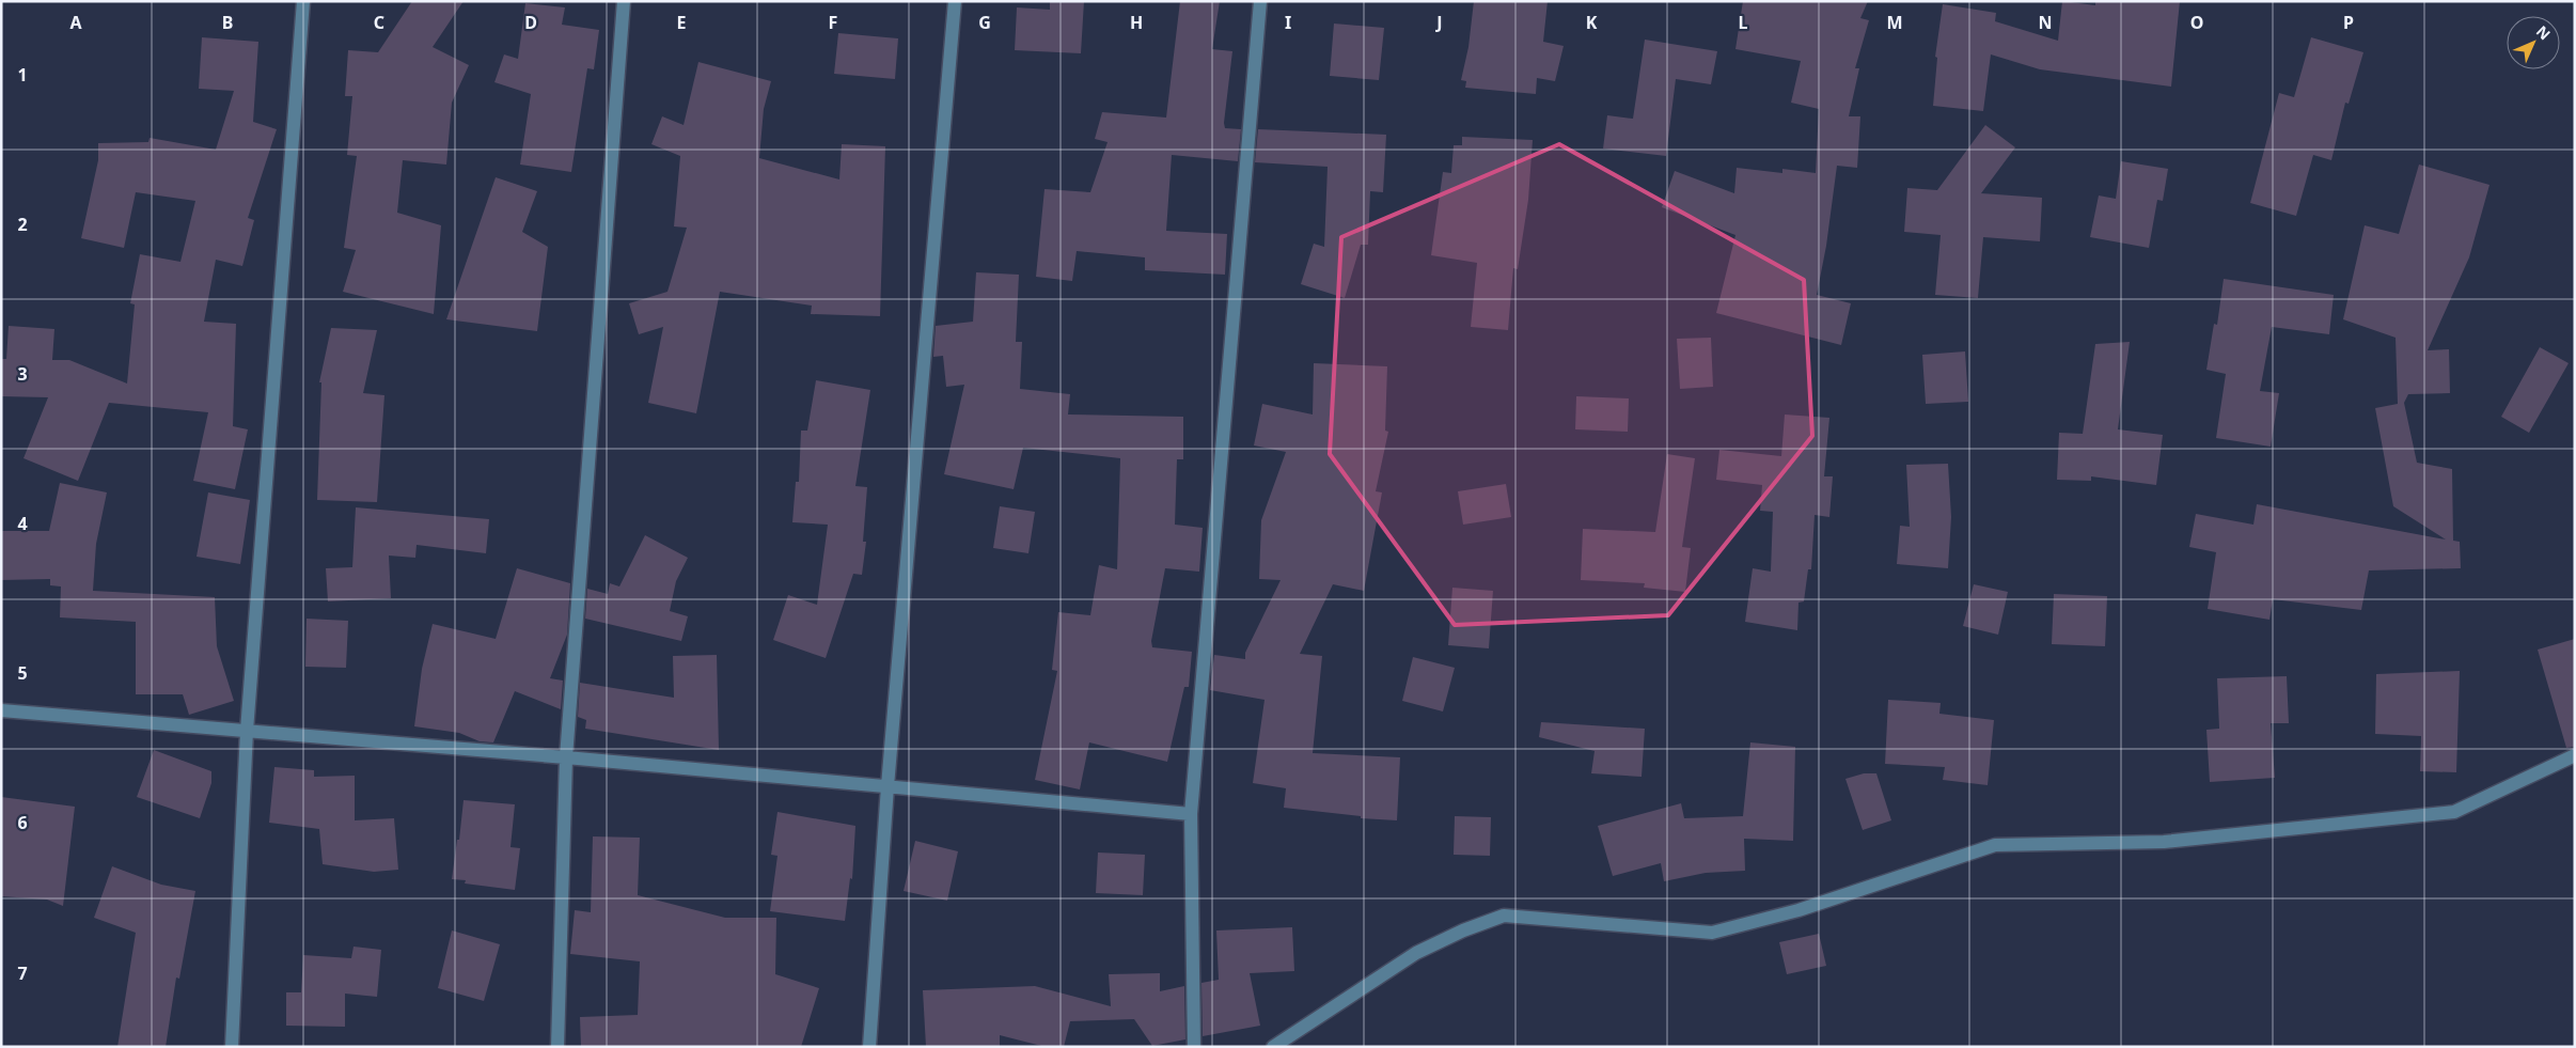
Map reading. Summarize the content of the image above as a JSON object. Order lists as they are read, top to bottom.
{
  "north": "top right",
  "grid": {
    "columns": [
      "A",
      "B",
      "C",
      "D",
      "E",
      "F",
      "G",
      "H",
      "I",
      "J",
      "K",
      "L",
      "M",
      "N",
      "O",
      "P"
    ],
    "rows": [
      "1",
      "2",
      "3",
      "4",
      "5",
      "6",
      "7"
    ]
  }
}
